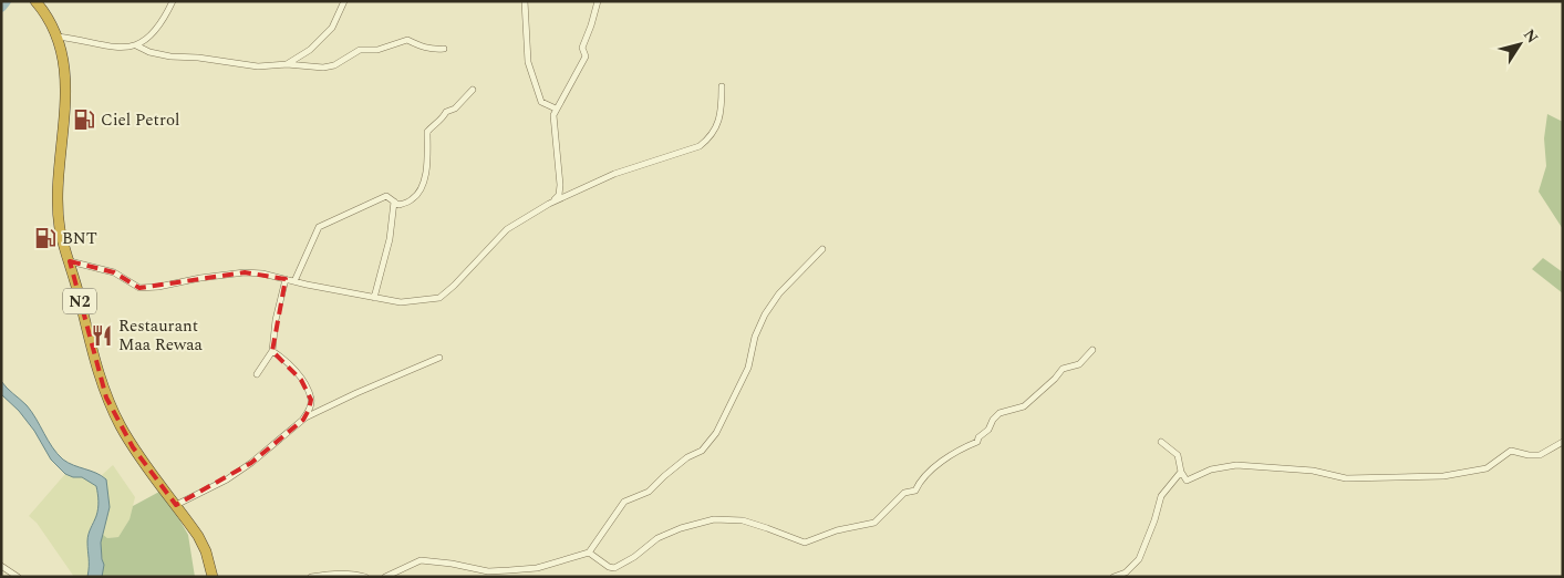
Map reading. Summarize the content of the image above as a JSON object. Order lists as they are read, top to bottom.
{
  "streets": {
    "highway": ["N2"]
  },
  "places": {
    "fuel station": ["Ciel Petrol", "BNT"],
    "restaurant": ["Restaurant Maa Rewaa"]
  },
  "north": "top right"
}
